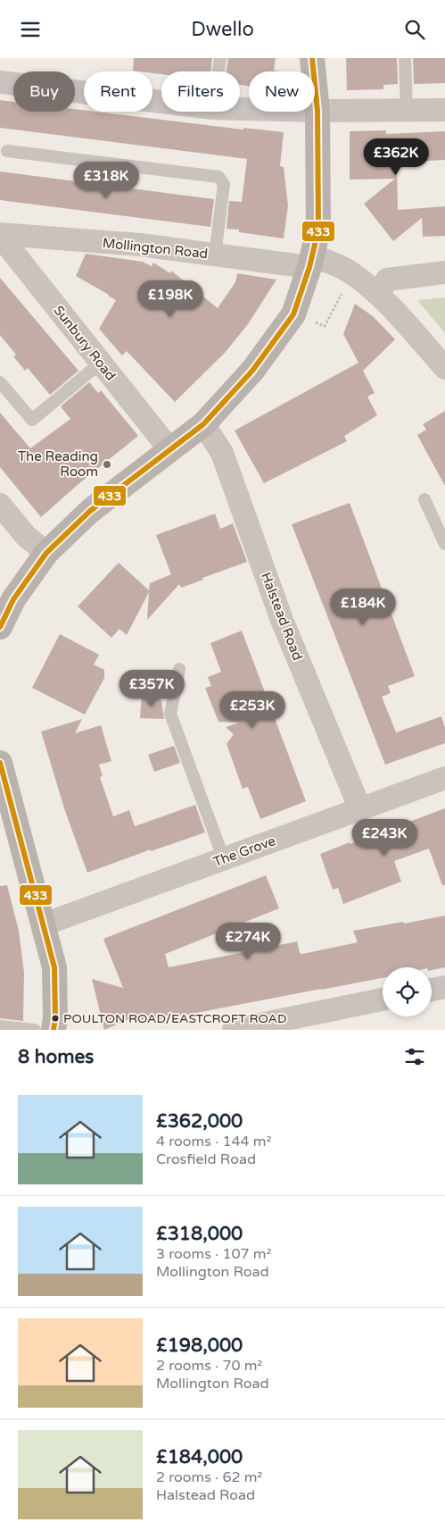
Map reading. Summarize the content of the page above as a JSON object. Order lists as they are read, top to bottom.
{
  "streets": {
    "street": [
      "Mollington Road",
      "Sunbury Road",
      "Halstead Road",
      "The Grove"
    ]
  },
  "crossings": [
    ["Mollington Road", "Sunbury Road"],
    ["Halstead Road", "The Grove"]
  ],
  "places": ["The Reading Room", "POULTON ROAD/EASTCROFT ROAD"],
  "lines": ["transit line 433"],
  "page": {
    "header": "Dwello",
    "chip": [
      "Buy",
      "Rent",
      "Filters",
      "New"
    ],
    "price": [
      "£362K",
      "£318K",
      "£198K",
      "£184K",
      "£357K",
      "£253K",
      "£243K",
      "£274K"
    ],
    "heading": "8 homes",
    "list": [
      {
        "name": "£362,000",
        "note": "4 rooms · 144 m² · Crosfield Road"
      },
      {
        "name": "£318,000",
        "note": "3 rooms · 107 m² · Mollington Road"
      },
      {
        "name": "£198,000",
        "note": "2 rooms · 70 m² · Mollington Road"
      },
      {
        "name": "£184,000",
        "note": "2 rooms · 62 m² · Halstead Road"
      }
    ]
  }
}
